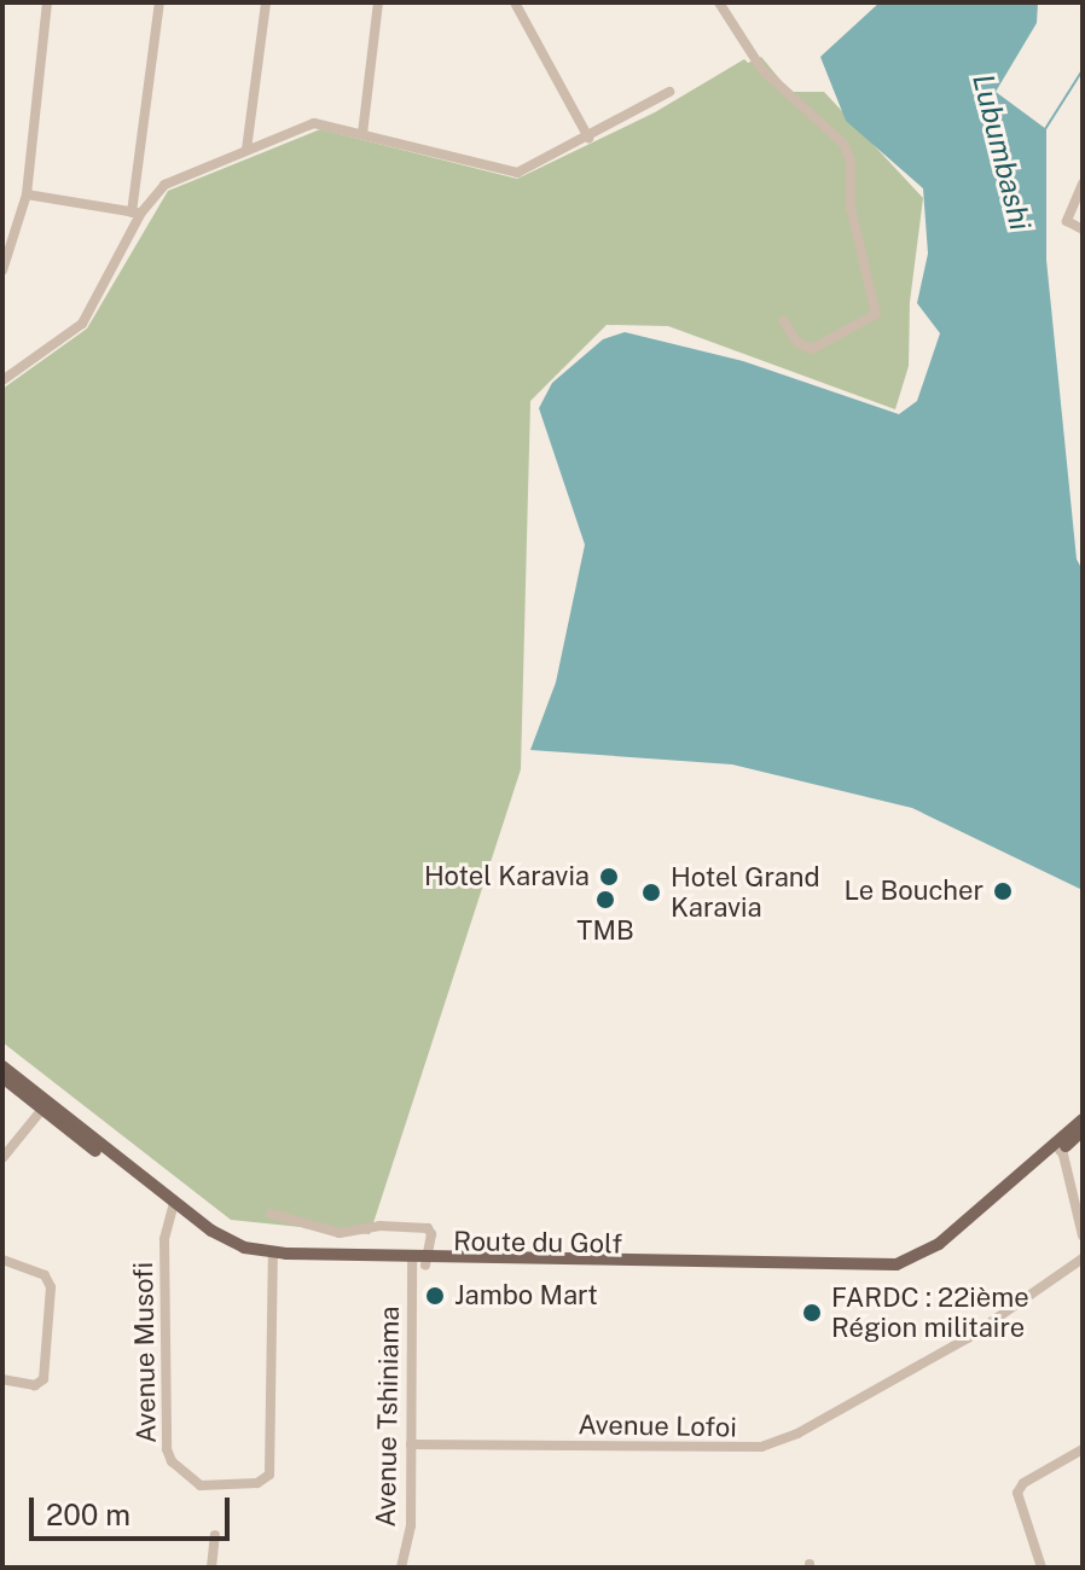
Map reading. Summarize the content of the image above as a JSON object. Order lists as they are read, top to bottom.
{
  "streets": {
    "main road": ["Route du Golf"],
    "street": ["Avenue Musofi", "Avenue Tshiniama", "Avenue Lofoi"]
  },
  "crossings": [
    ["Route du Golf", "Avenue Musofi"],
    ["Route du Golf", "Avenue Tshiniama"],
    ["Avenue Tshiniama", "Avenue Lofoi"]
  ],
  "water": ["Lubumbashi"],
  "places": [
    "Hotel Karavia",
    "Le Boucher",
    "Hotel Grand Karavia",
    "TMB",
    "Jambo Mart",
    "FARDC : 22ième Région militaire"
  ],
  "scale_bar": "200 m"
}
